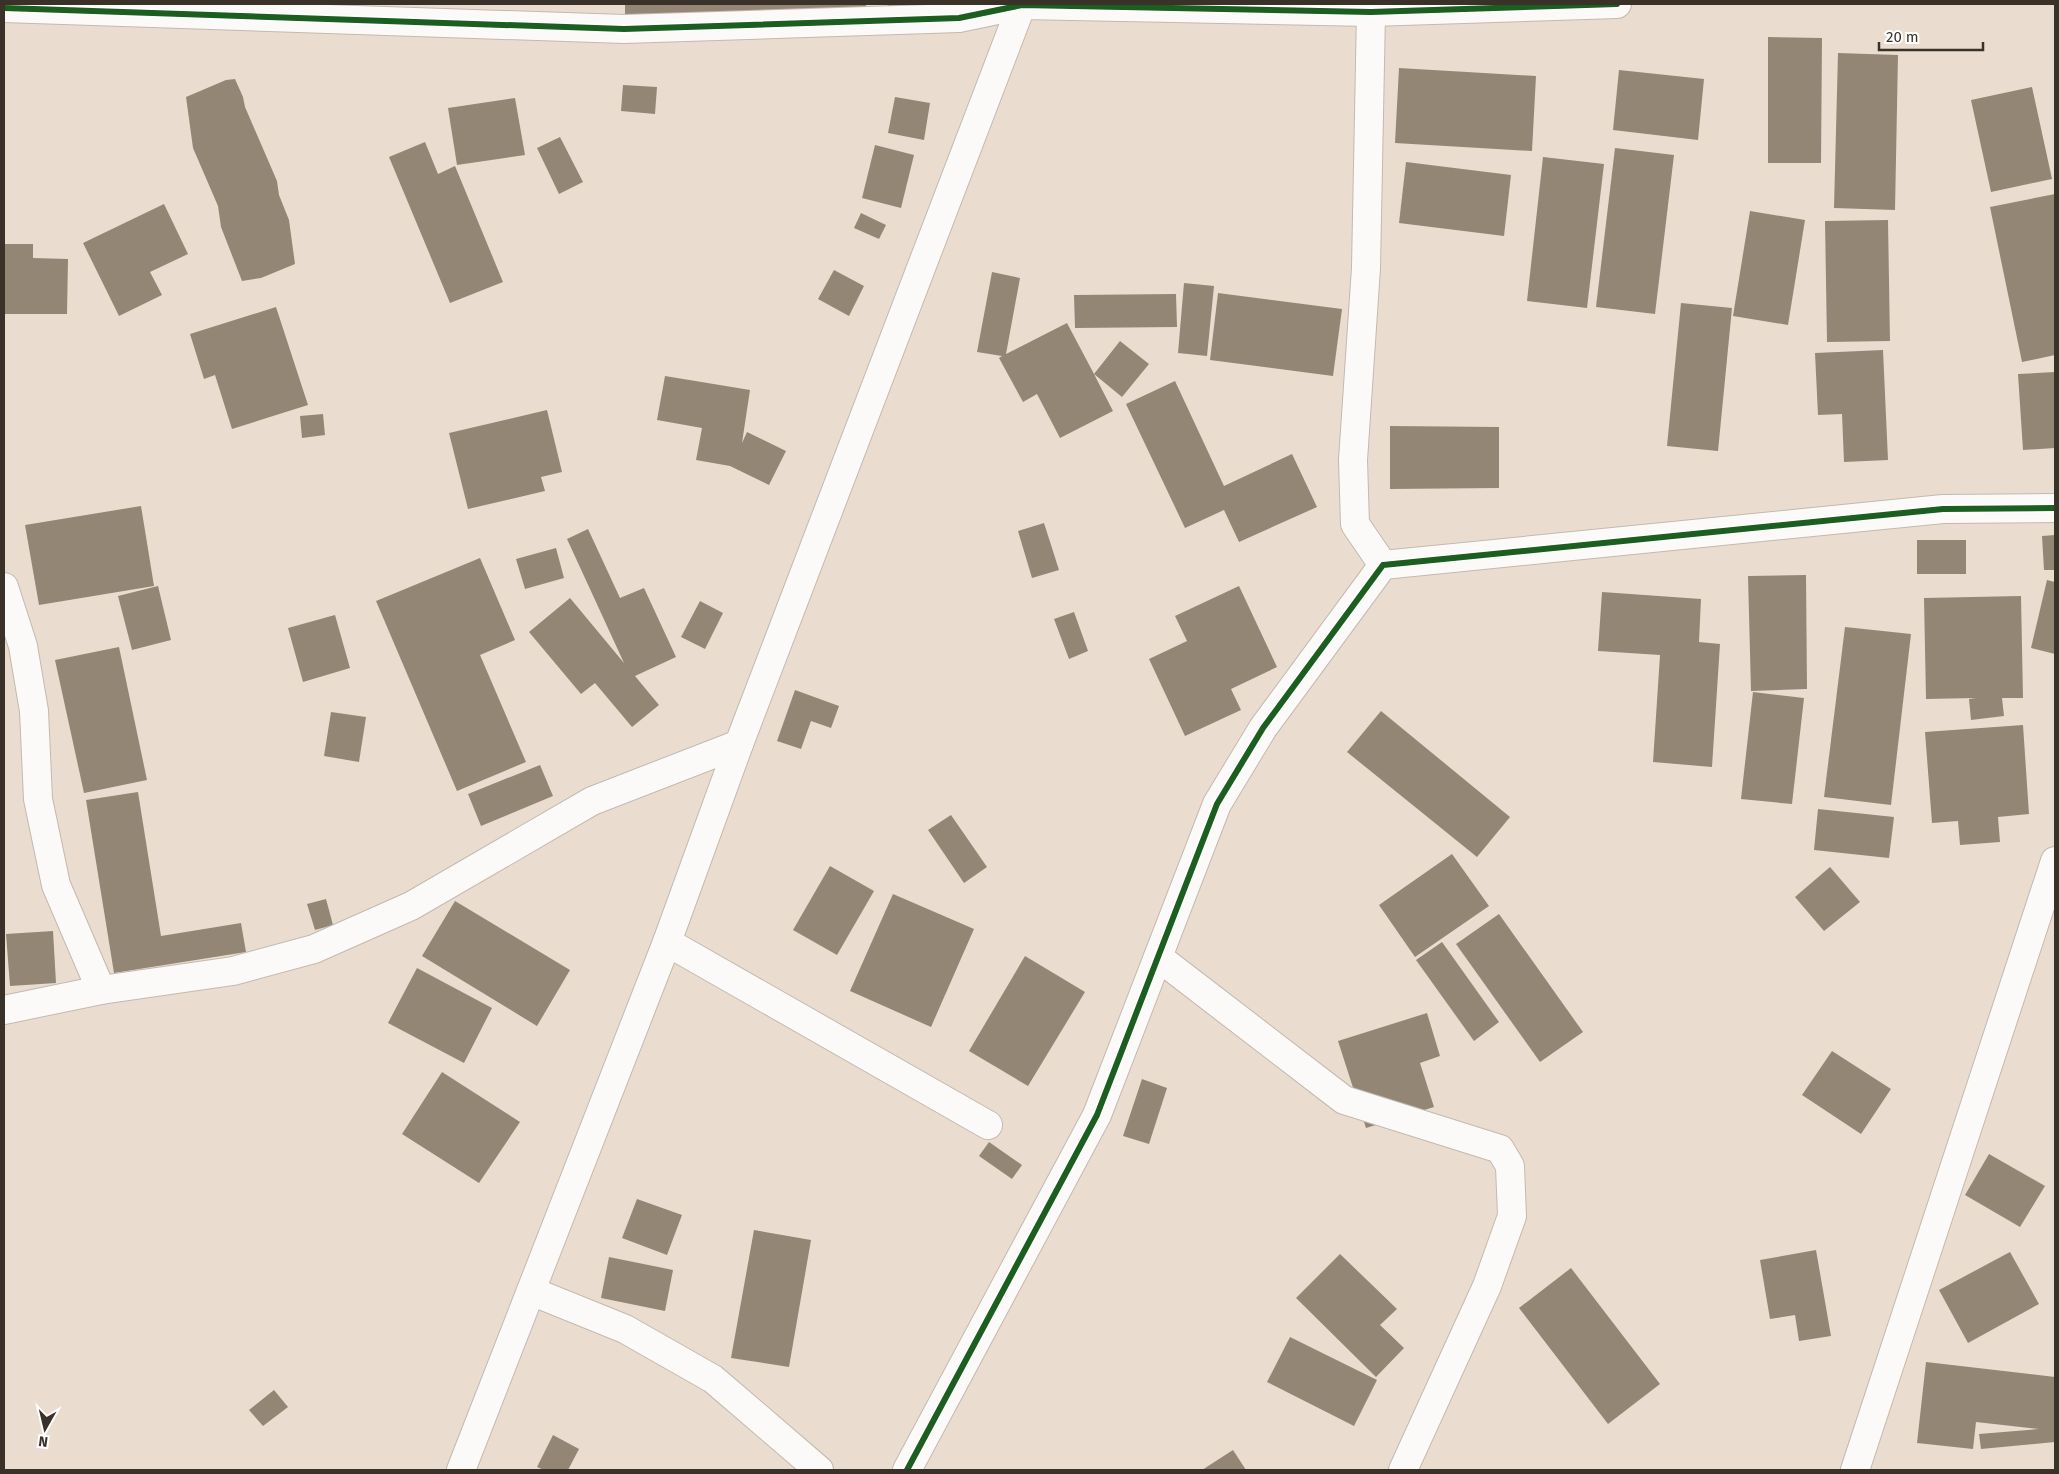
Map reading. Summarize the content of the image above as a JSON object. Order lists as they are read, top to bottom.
{
  "scale_bar": "20 m",
  "north": "bottom"
}
